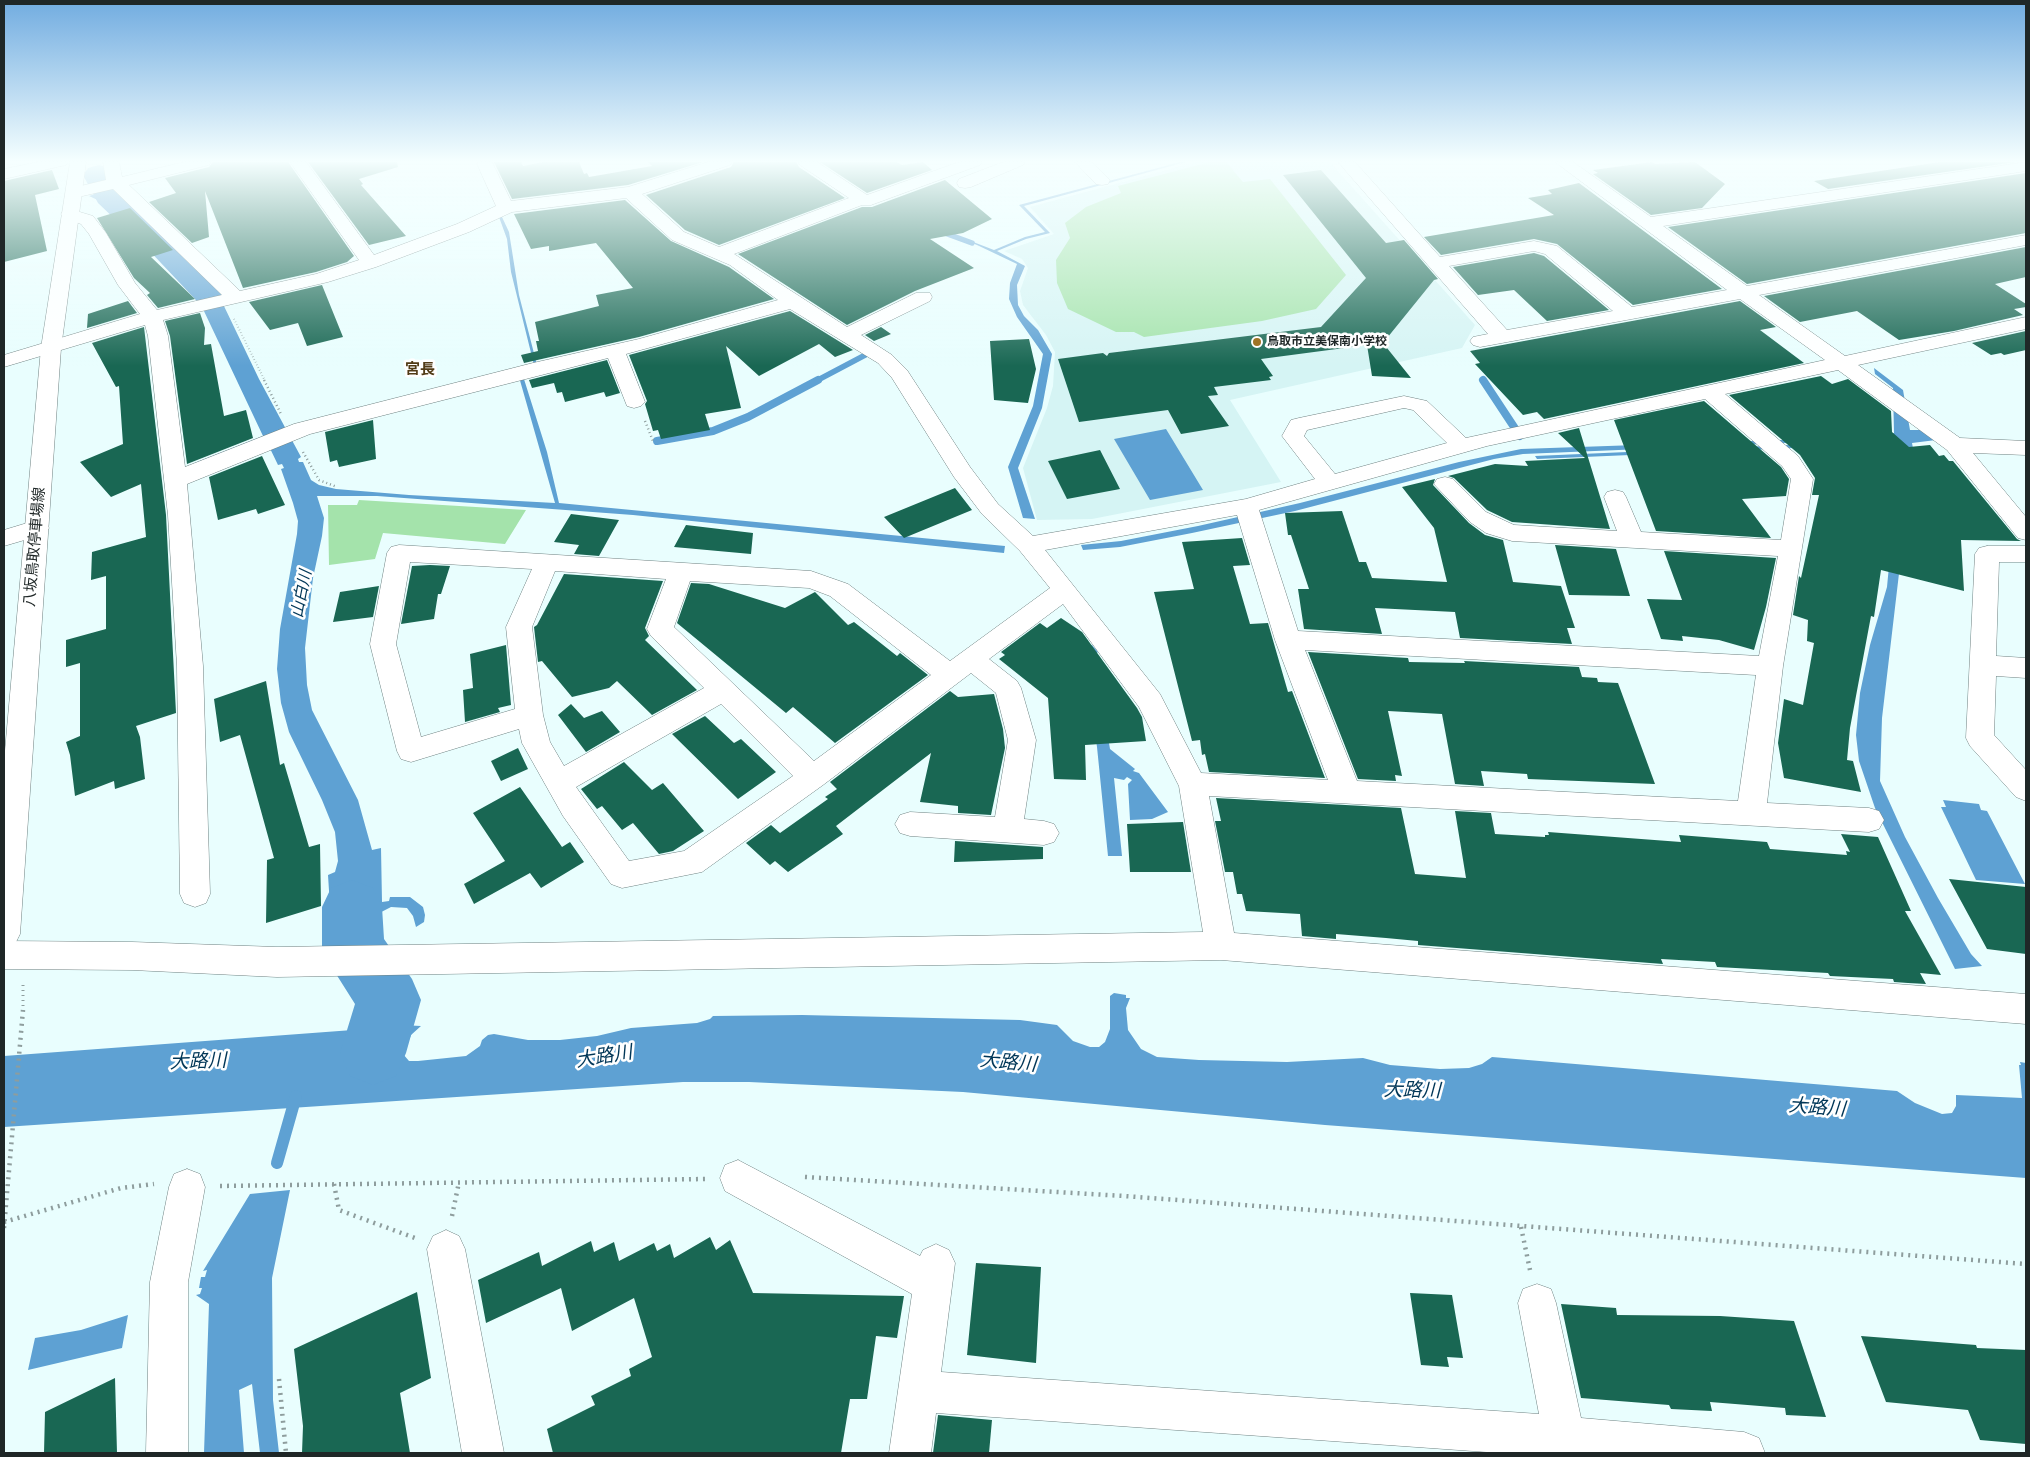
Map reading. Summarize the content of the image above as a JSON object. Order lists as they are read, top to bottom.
{
  "streets": {
    "street": ["八坂鳥取停車場線"]
  },
  "districts": ["宮長"],
  "water": ["山白川", "大路川"],
  "places": ["鳥取市立美保南小学校"]
}
